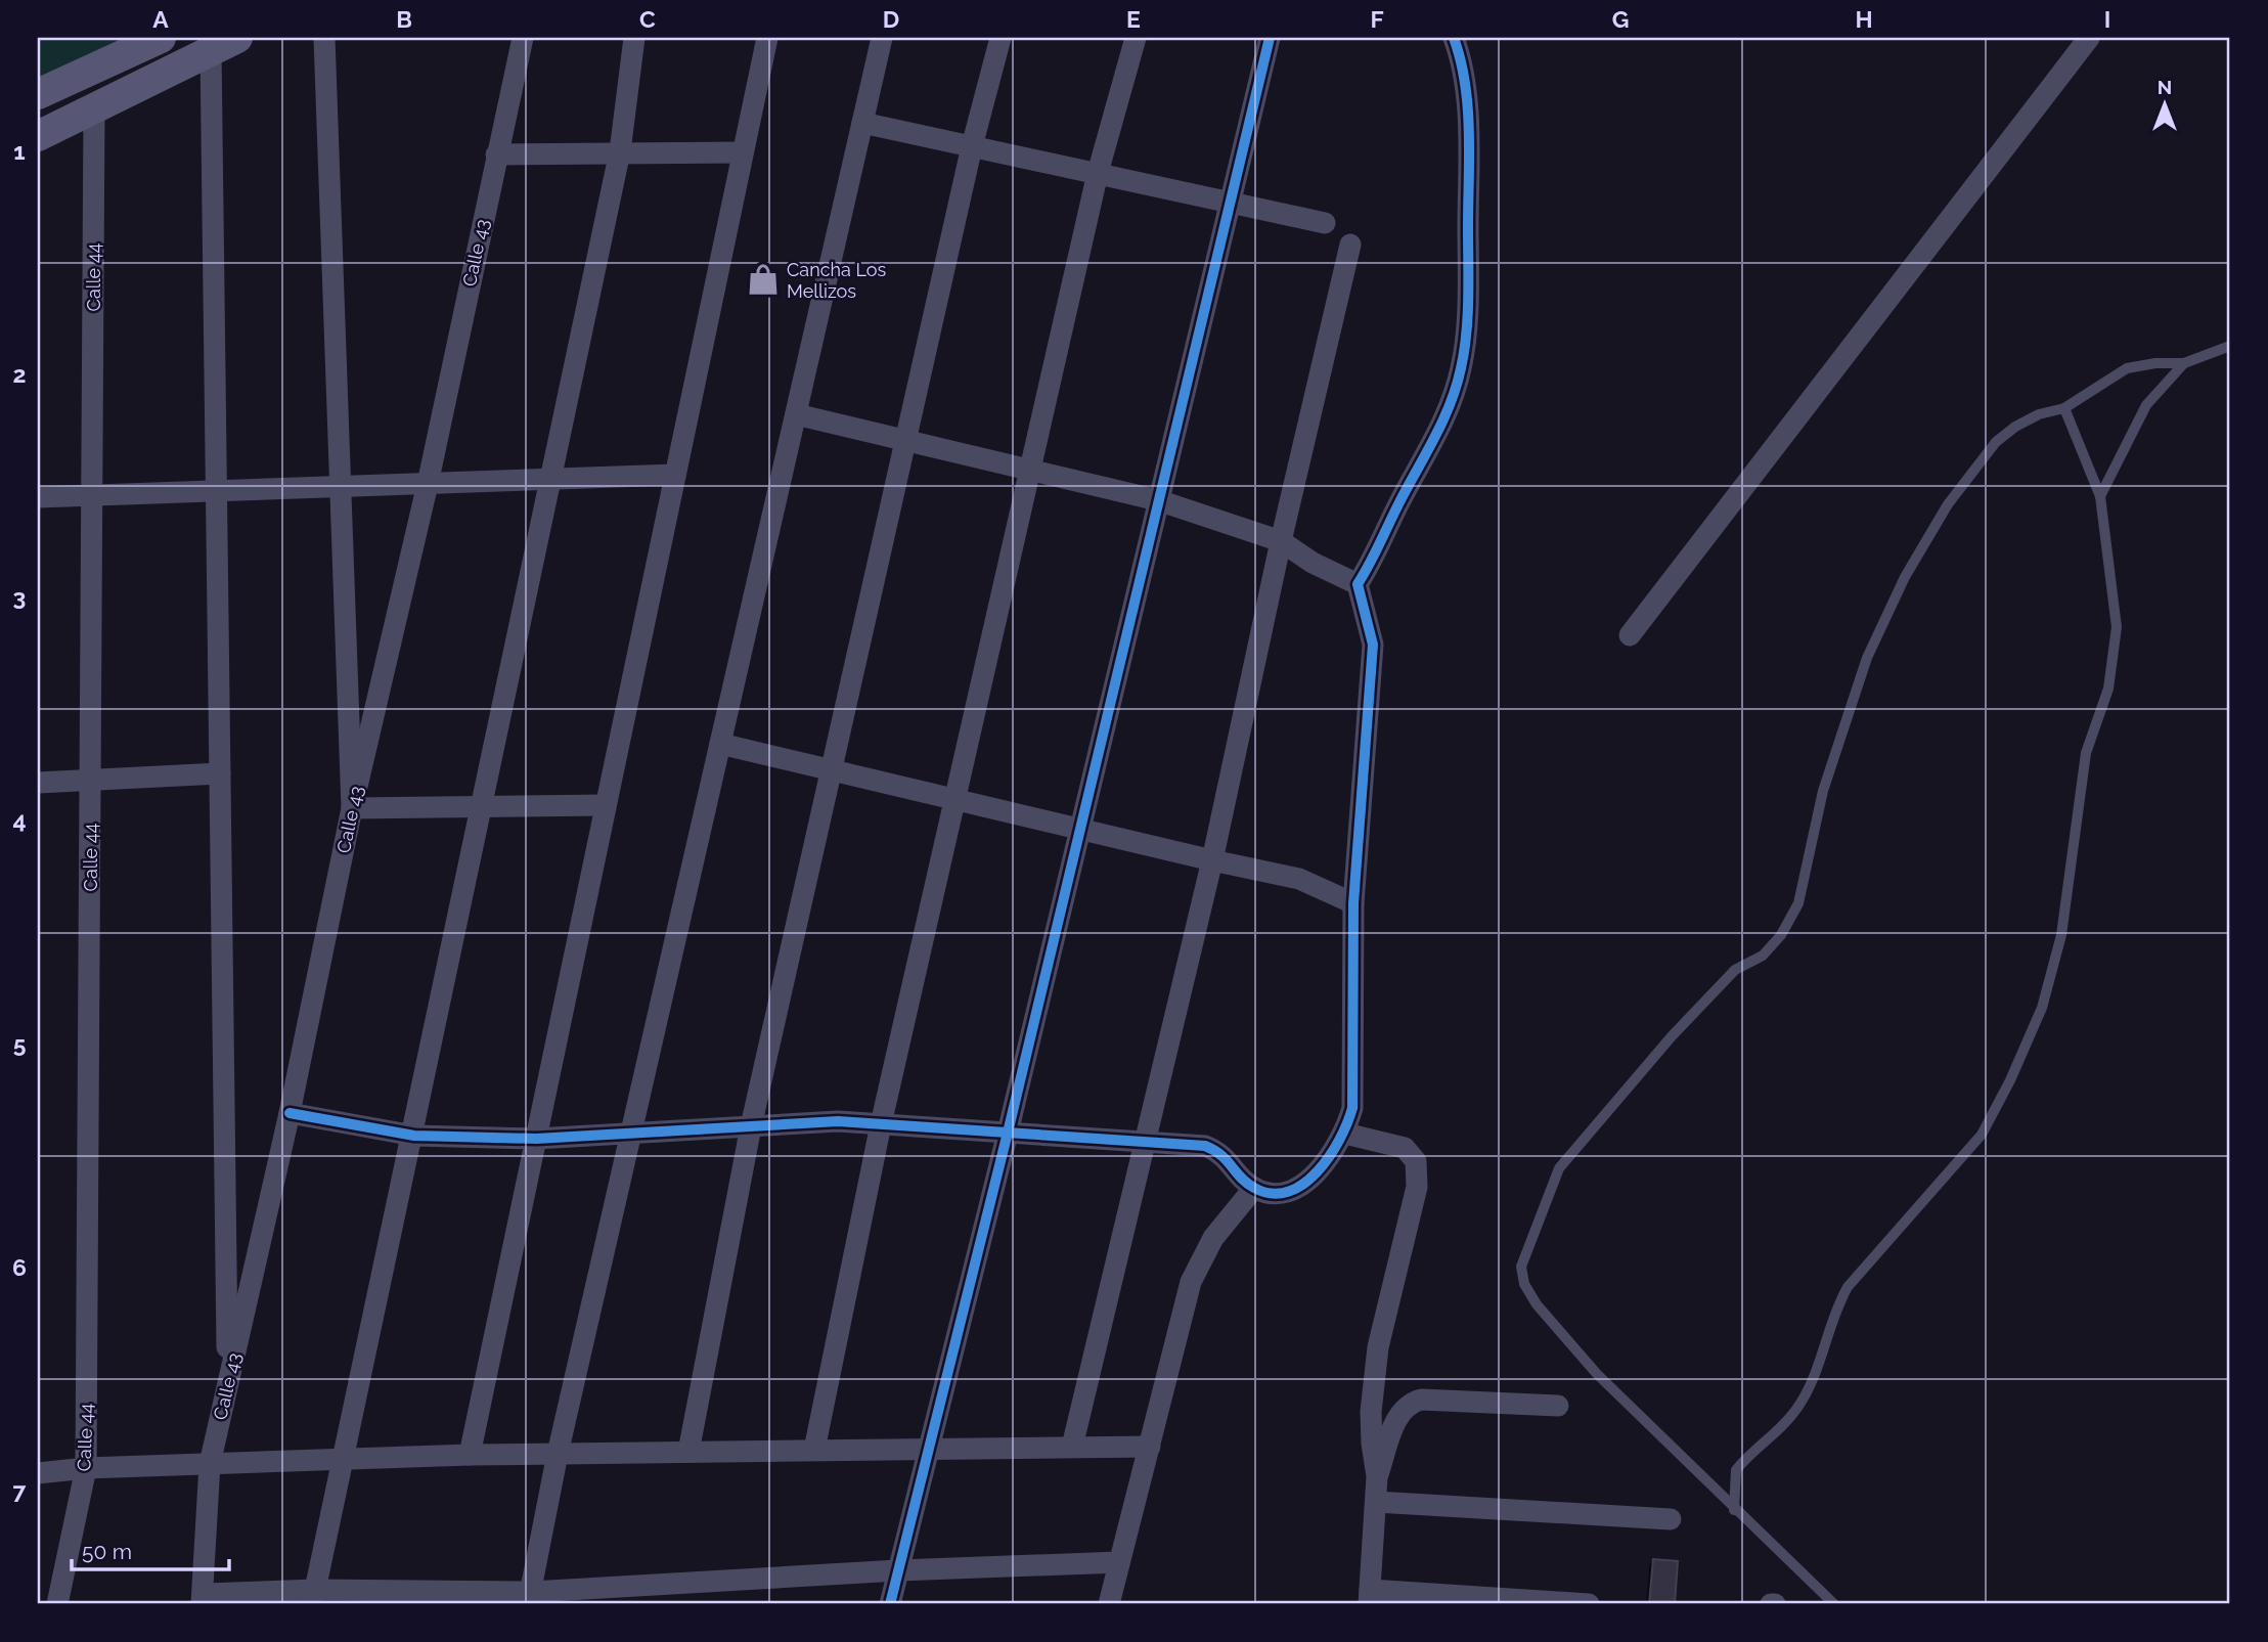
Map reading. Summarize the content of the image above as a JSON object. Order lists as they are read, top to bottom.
{
  "streets": {
    "street": ["Calle 43", "Calle 44"]
  },
  "places": {
    "shop": ["Cancha Los Mellizos"]
  },
  "scale_bar": "50 m",
  "north": "top",
  "grid": {
    "columns": [
      "A",
      "B",
      "C",
      "D",
      "E",
      "F",
      "G",
      "H",
      "I"
    ],
    "rows": [
      "1",
      "2",
      "3",
      "4",
      "5",
      "6",
      "7"
    ]
  }
}
